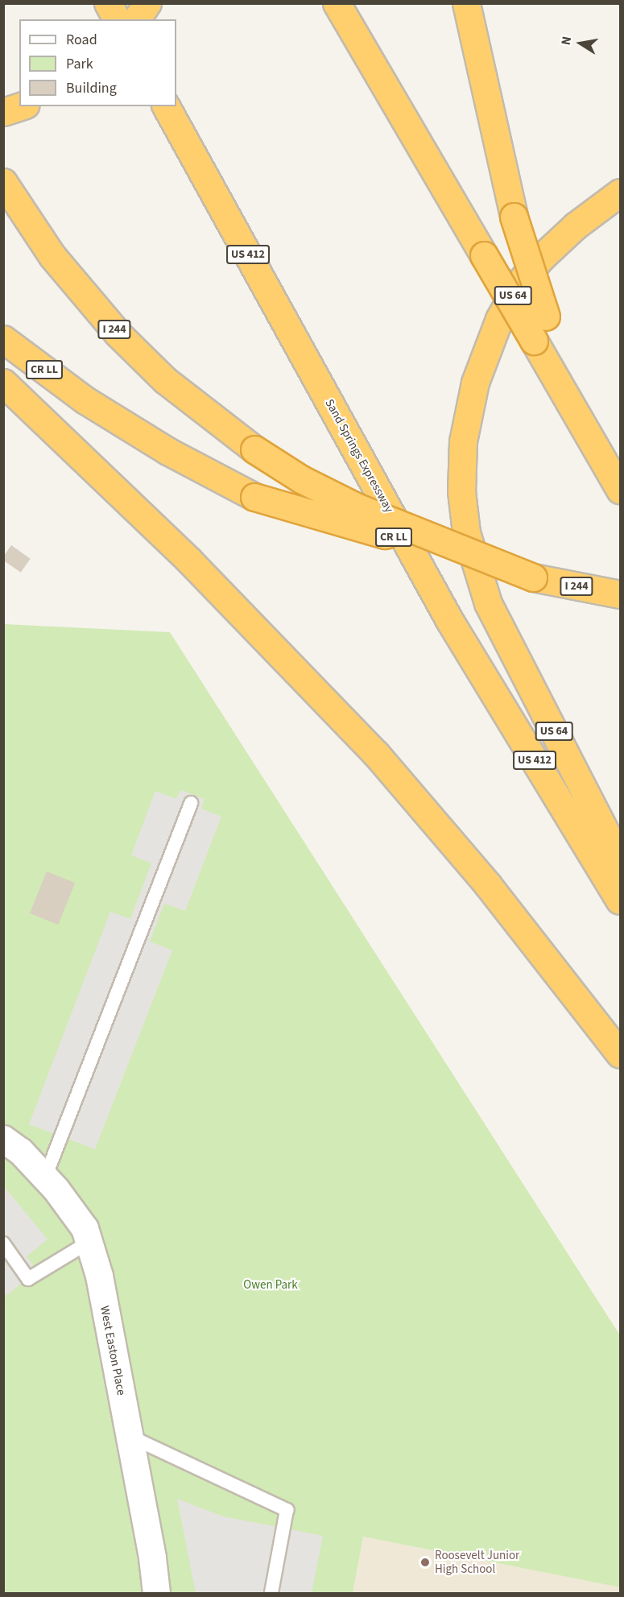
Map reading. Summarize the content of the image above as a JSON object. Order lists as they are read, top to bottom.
{
  "streets": {
    "highway": [
      "US 412",
      "US 64",
      "I 244",
      "CR LL",
      "Sand Springs Expressway"
    ],
    "street": ["West Easton Place"]
  },
  "crossings": [
    ["I 244", "CR LL"]
  ],
  "parks": ["Owen Park"],
  "places": ["Roosevelt Junior High School"],
  "legend": ["Road", "Park", "Building"],
  "north": "left"
}
